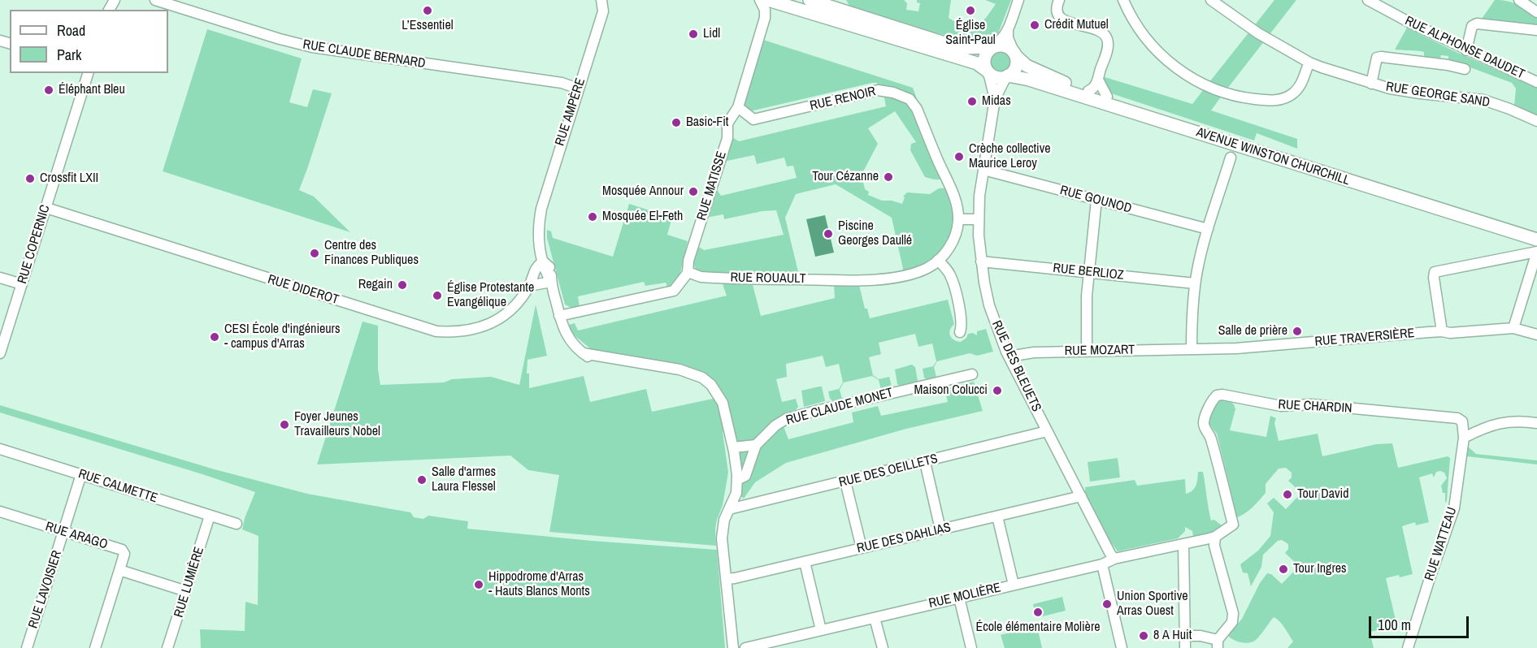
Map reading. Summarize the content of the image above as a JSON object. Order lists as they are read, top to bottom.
{
  "streets": {
    "main road": ["AVENUE WINSTON CHURCHILL"],
    "street": [
      "RUE ALPHONSE DAUDET",
      "RUE CLAUDE BERNARD",
      "RUE GEORGE SAND",
      "RUE RENOIR",
      "RUE AMPÈRE",
      "RUE MATISSE",
      "RUE GOUNOD",
      "RUE COPERNIC",
      "RUE BERLIOZ",
      "RUE ROUAULT",
      "RUE DIDEROT",
      "RUE TRAVERSIÈRE",
      "RUE MOZART",
      "RUE DES BLEUETS",
      "RUE CLAUDE MONET",
      "RUE CHARDIN",
      "RUE DES OEILLETS",
      "RUE CALMETTE",
      "RUE ARAGO",
      "RUE DES DAHLIAS",
      "RUE WATTEAU",
      "RUE LUMIÈRE",
      "RUE LAVOISIER",
      "RUE MOLIÈRE"
    ]
  },
  "crossings": [
    ["RUE CLAUDE BERNARD", "RUE AMPÈRE"],
    ["RUE RENOIR", "RUE MATISSE"],
    ["RUE RENOIR", "RUE ROUAULT"],
    ["RUE AMPÈRE", "RUE DIDEROT"],
    ["AVENUE WINSTON CHURCHILL", "RUE DES BLEUETS"],
    ["RUE MATISSE", "RUE ROUAULT"],
    ["RUE GOUNOD", "RUE DES BLEUETS"],
    ["RUE COPERNIC", "RUE DIDEROT"],
    ["RUE BERLIOZ", "RUE DES BLEUETS"],
    ["RUE TRAVERSIÈRE", "RUE MOZART"],
    ["RUE MOZART", "RUE DES BLEUETS"],
    ["RUE DES BLEUETS", "RUE DES OEILLETS"],
    ["RUE DES BLEUETS", "RUE DES DAHLIAS"],
    ["RUE DES BLEUETS", "RUE MOLIÈRE"],
    ["RUE CHARDIN", "RUE WATTEAU"],
    ["RUE CHARDIN", "RUE MOLIÈRE"],
    ["RUE CALMETTE", "RUE LUMIÈRE"],
    ["RUE CALMETTE", "RUE LAVOISIER"],
    ["RUE ARAGO", "RUE LAVOISIER"]
  ],
  "places": [
    "L’Essentiel",
    "Église Saint-Paul",
    "Crédit Mutuel",
    "Lidl",
    "Éléphant Bleu",
    "Midas",
    "Basic-Fit",
    "Crèche collective Maurice Leroy",
    "Tour Cézanne",
    "Crossfit LXII",
    "Mosquée Annour",
    "Mosquée El-Feth",
    "Piscine Georges Daullé",
    "Centre des Finances Publiques",
    "Regain",
    "Église Protestante Evangélique",
    "Salle de prière",
    "CESI École d'ingénieurs - campus d'Arras",
    "Maison Colucci",
    "Foyer Jeunes Travailleurs Nobel",
    "Salle d'armes Laura Flessel",
    "Tour David",
    "Tour Ingres",
    "Hippodrome d'Arras - Hauts Blancs Monts",
    "Union Sportive Arras Ouest",
    "École élémentaire Molière",
    "8 A Huit"
  ],
  "legend": ["Road", "Park"],
  "scale_bar": "100 m"
}
